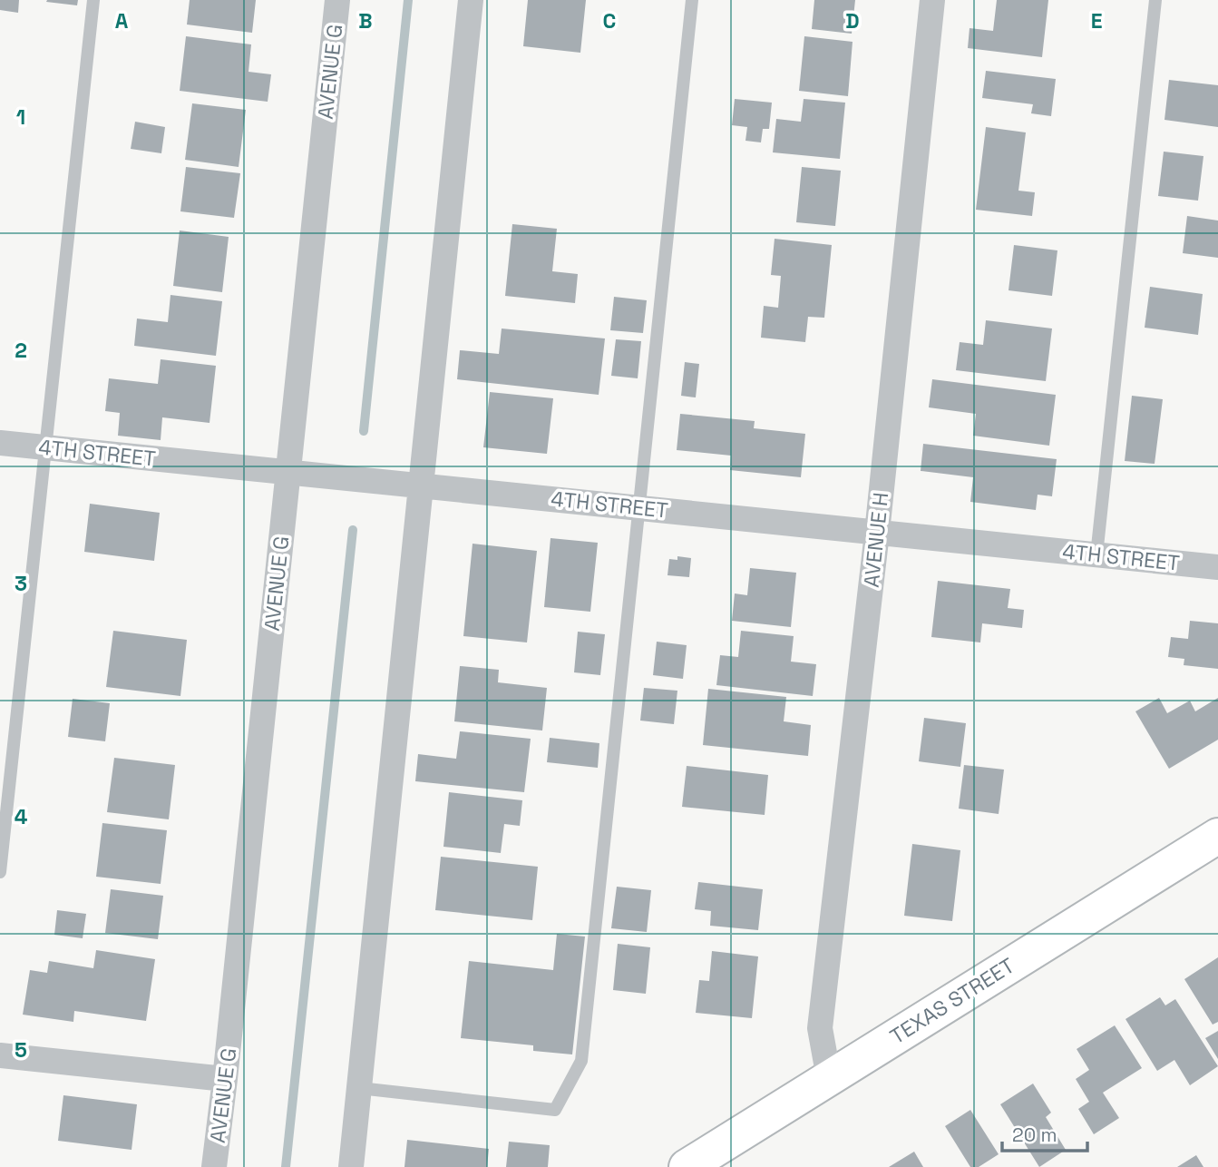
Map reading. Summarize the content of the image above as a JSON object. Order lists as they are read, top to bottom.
{
  "streets": {
    "street": [
      "AVENUE G",
      "4TH STREET",
      "AVENUE H",
      "TEXAS STREET"
    ]
  },
  "crossings": [
    ["AVENUE G", "4TH STREET"],
    ["4TH STREET", "AVENUE H"],
    ["AVENUE H", "TEXAS STREET"]
  ],
  "scale_bar": "20 m",
  "grid": {
    "columns": [
      "A",
      "B",
      "C",
      "D",
      "E"
    ],
    "rows": [
      "1",
      "2",
      "3",
      "4",
      "5"
    ]
  }
}
